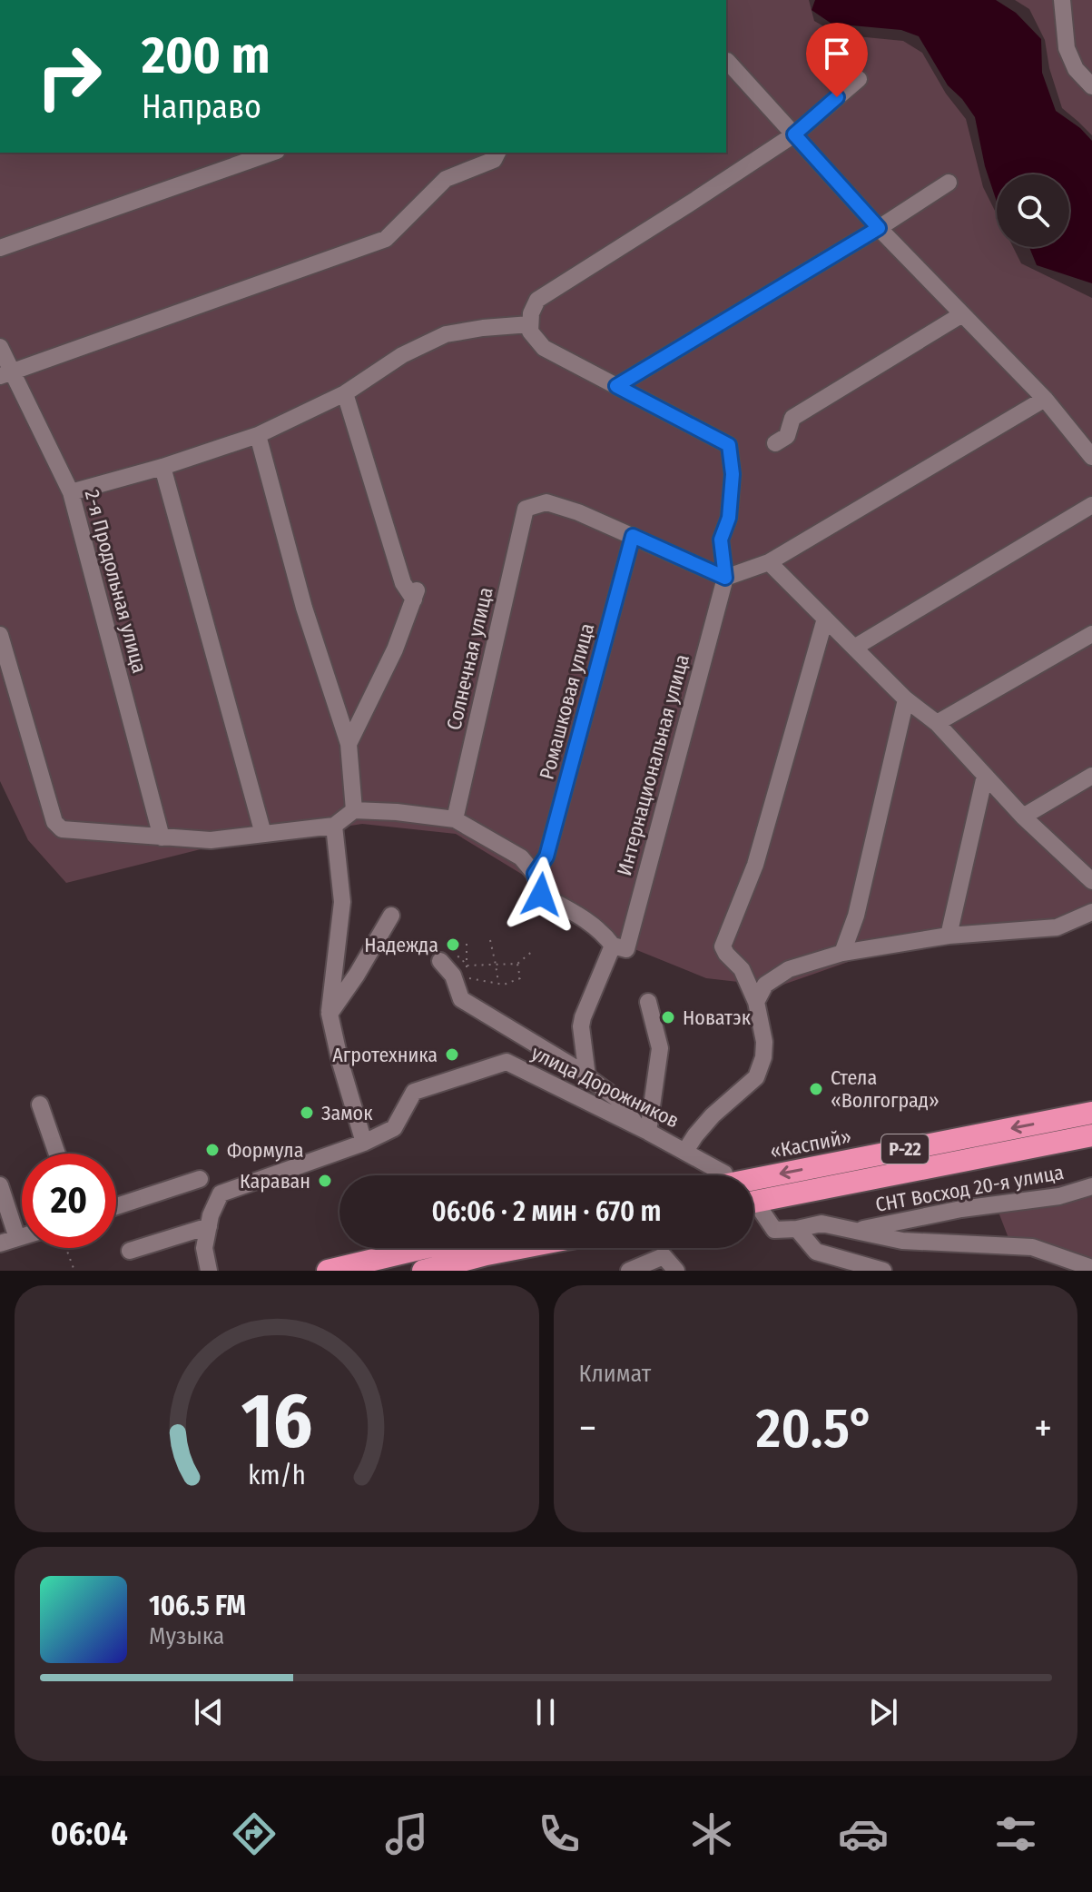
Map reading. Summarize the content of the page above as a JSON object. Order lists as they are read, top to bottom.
{
  "streets": {
    "highway": ["«Каспий»", "Р-22"],
    "street": [
      "2-я Продольная улица",
      "Солнечная улица",
      "Ромашковая улица",
      "Интернациональная улица",
      "улица Дорожников",
      "СНТ Восход 20-я улица"
    ]
  },
  "crossings": [
    ["Солнечная улица", "Ромашковая улица"]
  ],
  "places": [
    "Надежда",
    "Новатэк",
    "Агротехника",
    "Стела «Волгоград»",
    "Замок",
    "Формула",
    "Караван"
  ],
  "page": {
    "turn": ["200 m", "Направо"],
    "limit": "20",
    "trip": "06:06 · 2 мин · 670 m",
    "tile": "Климат",
    "heat": ["−", "20.5°", "+"],
    "song": ["106.5 FM", "Музыка"],
    "tabs": "06:04",
    "gauge": ["16", "km/h"]
  }
}
